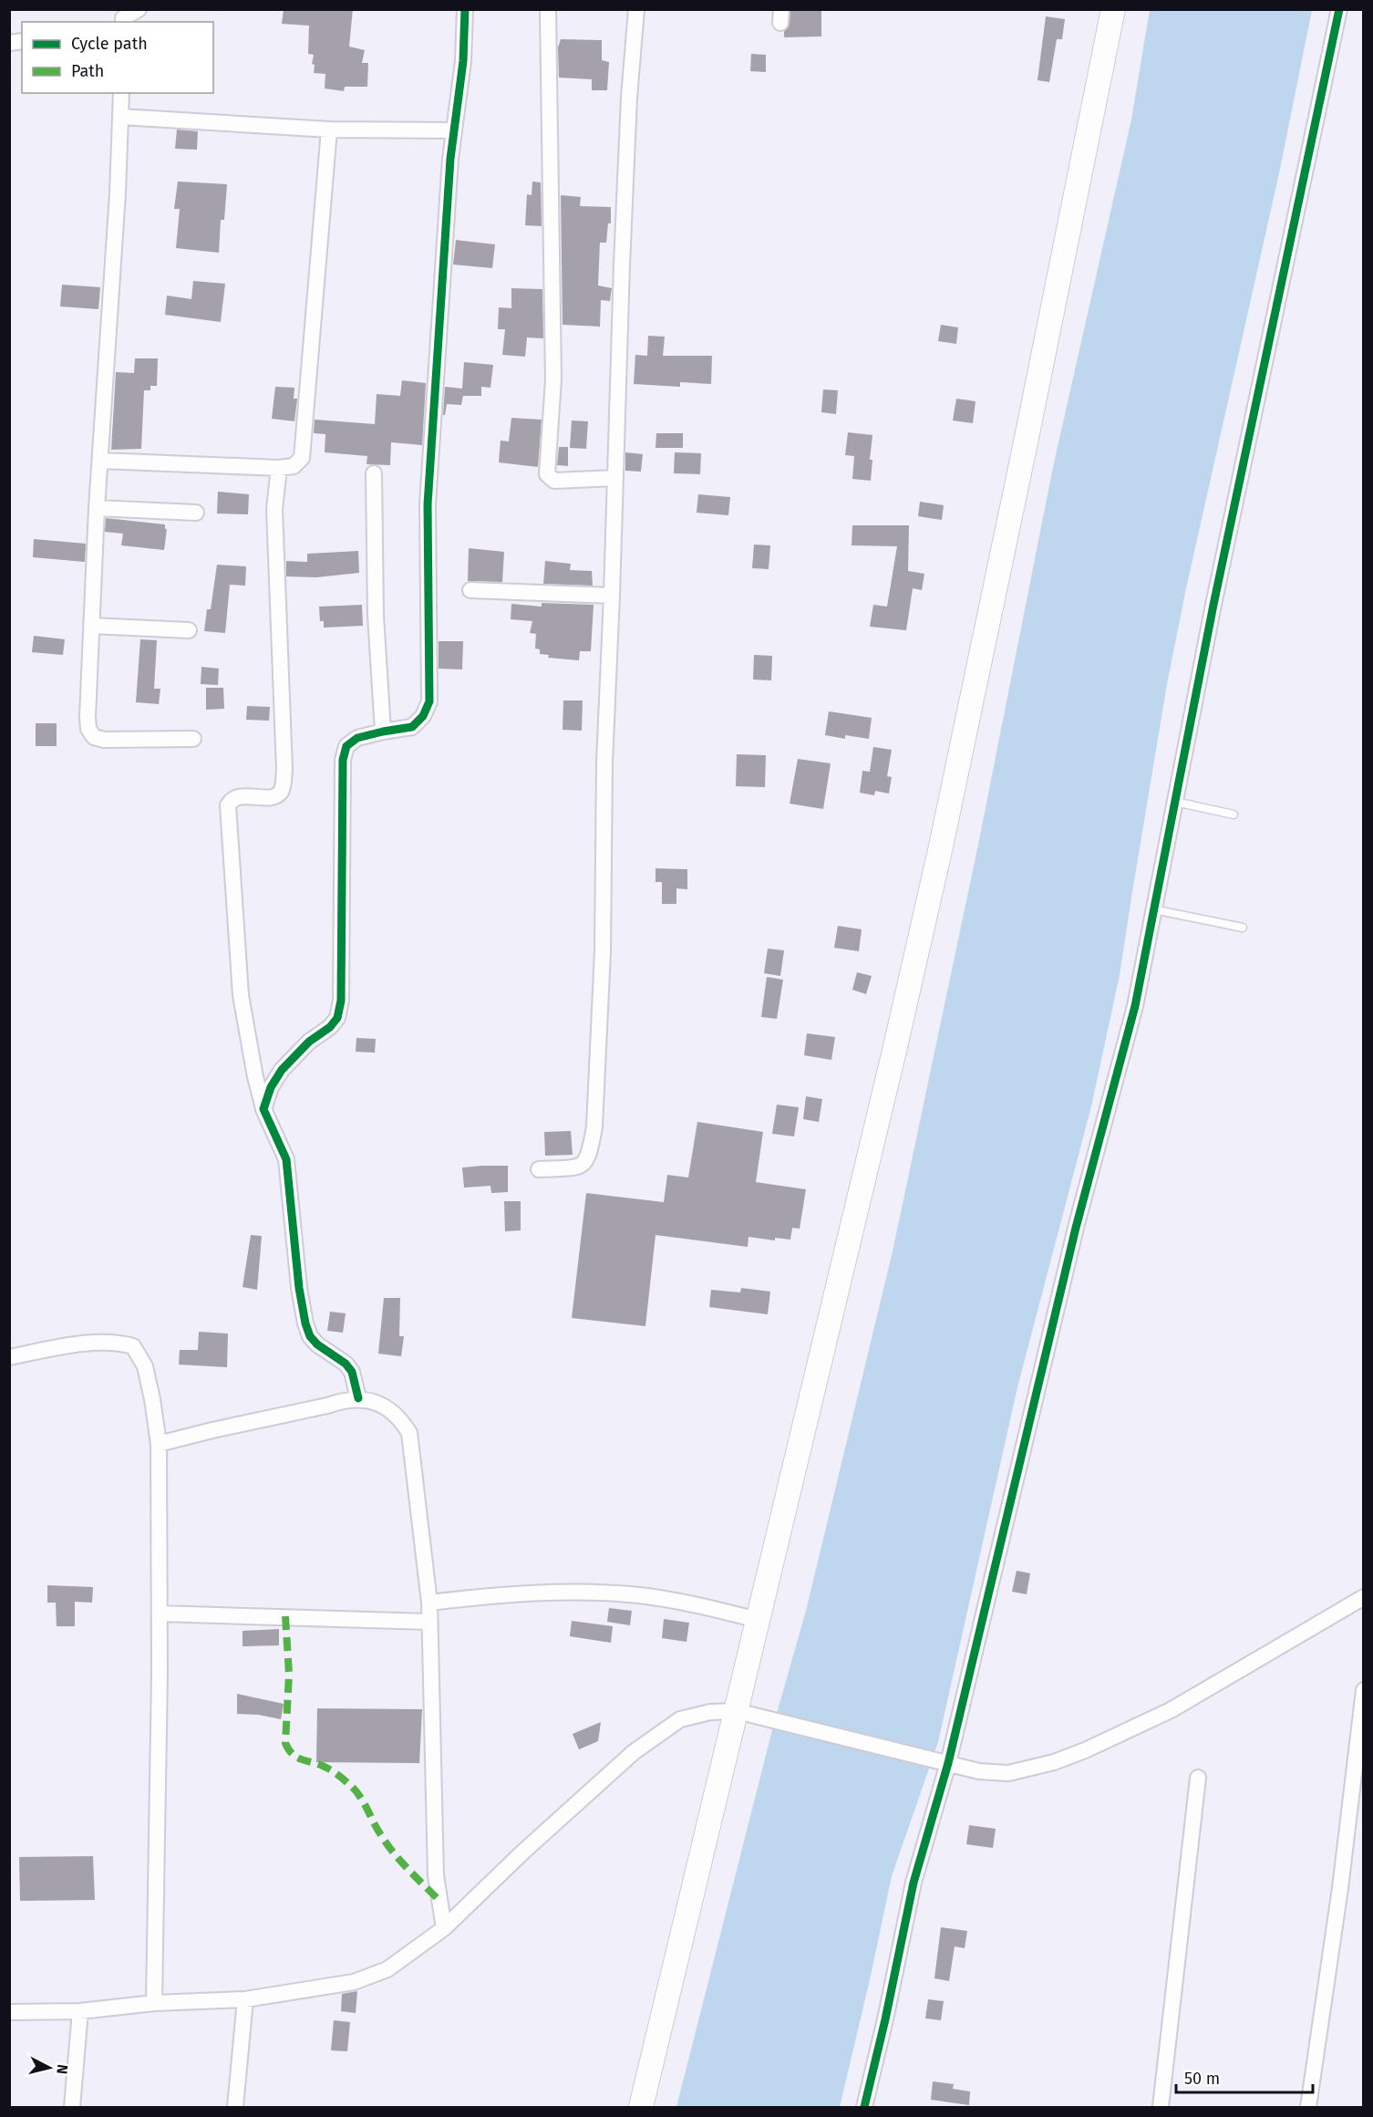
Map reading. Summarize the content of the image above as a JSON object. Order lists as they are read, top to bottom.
{
  "legend": ["Cycle path", "Path"],
  "scale_bar": "50 m",
  "north": "right"
}
